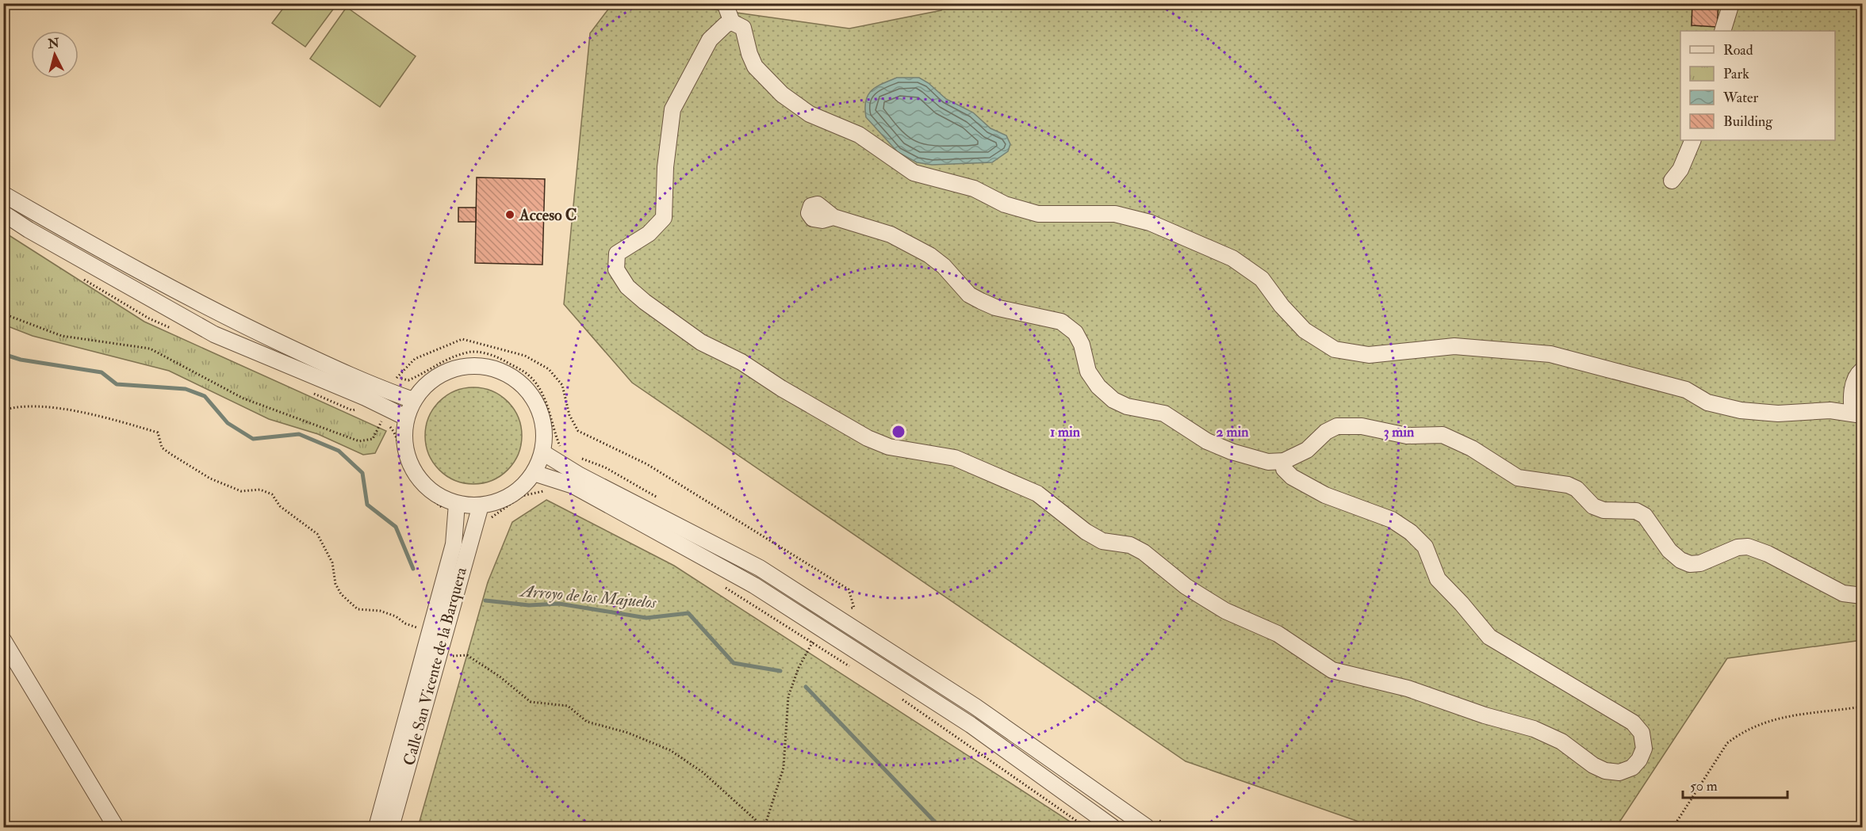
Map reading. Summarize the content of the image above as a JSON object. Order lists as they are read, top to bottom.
{
  "streets": {
    "street": ["Calle San Vicente de la Barquera"]
  },
  "water": ["Arroyo de los Majuelos"],
  "places": ["Acceso C"],
  "legend": [
    "Road",
    "Park",
    "Water",
    "Building"
  ],
  "scale_bar": "50 m",
  "north": "top",
  "rings": ["1 min", "2 min", "3 min"]
}
